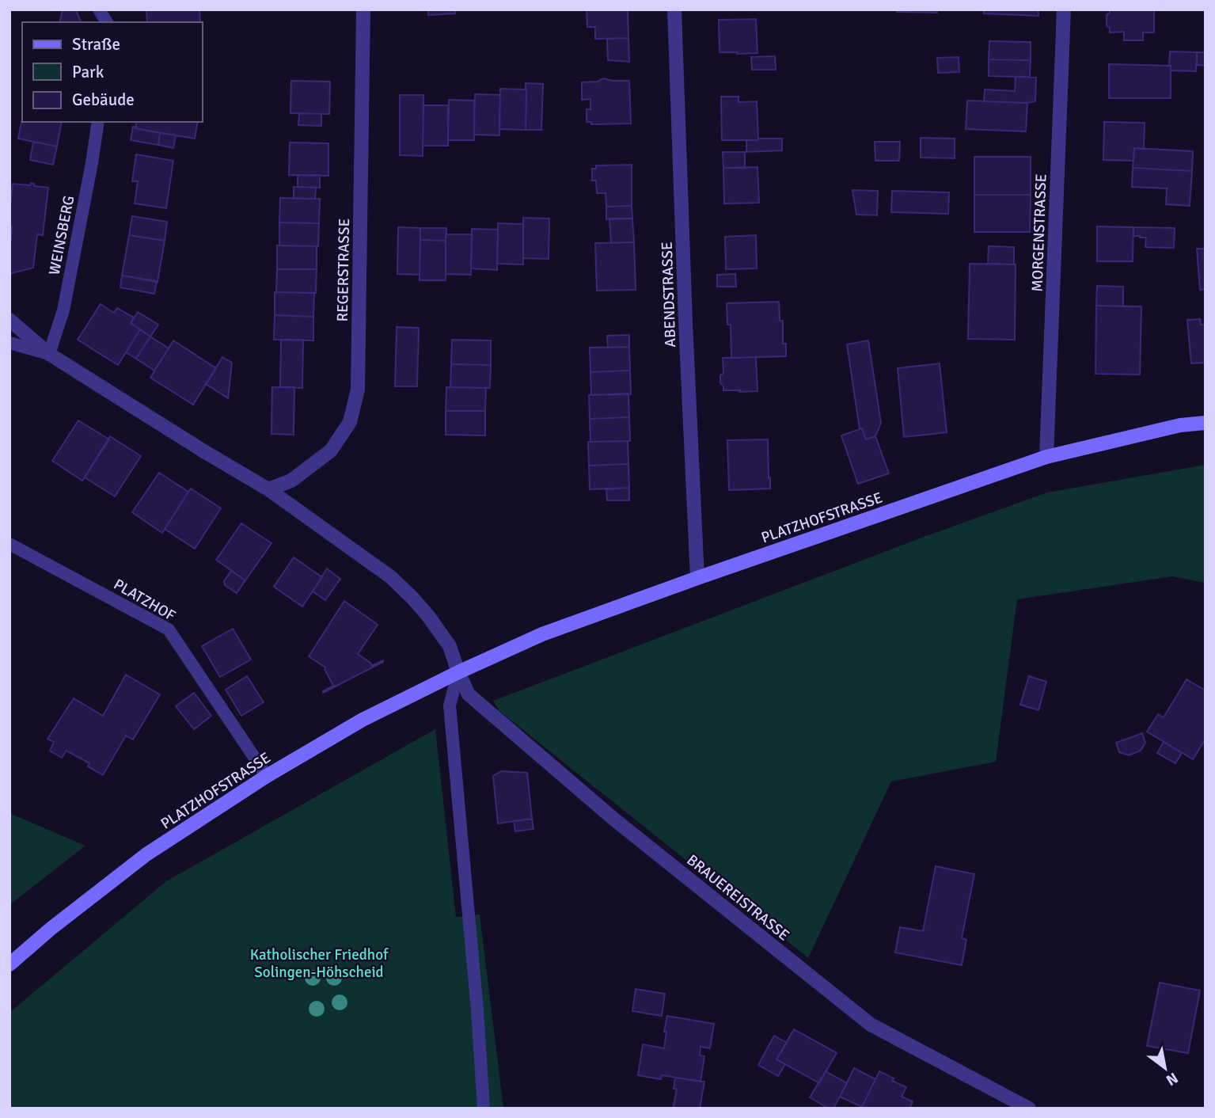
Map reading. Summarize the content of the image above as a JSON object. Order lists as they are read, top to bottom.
{
  "streets": {
    "main road": ["PLATZHOFSTRASSE"],
    "street": [
      "MORGENSTRASSE",
      "REGERSTRASSE",
      "ABENDSTRASSE",
      "BRAUEREISTRASSE"
    ],
    "lane": ["WEINSBERG", "PLATZHOF"]
  },
  "crossings": [
    ["MORGENSTRASSE", "PLATZHOFSTRASSE"],
    ["ABENDSTRASSE", "PLATZHOFSTRASSE"],
    ["PLATZHOFSTRASSE", "PLATZHOF"],
    ["PLATZHOFSTRASSE", "BRAUEREISTRASSE"]
  ],
  "parks": ["Katholischer Friedhof Solingen-Höhscheid"],
  "legend": ["Straße", "Park", "Gebäude"],
  "north": "bottom right"
}
